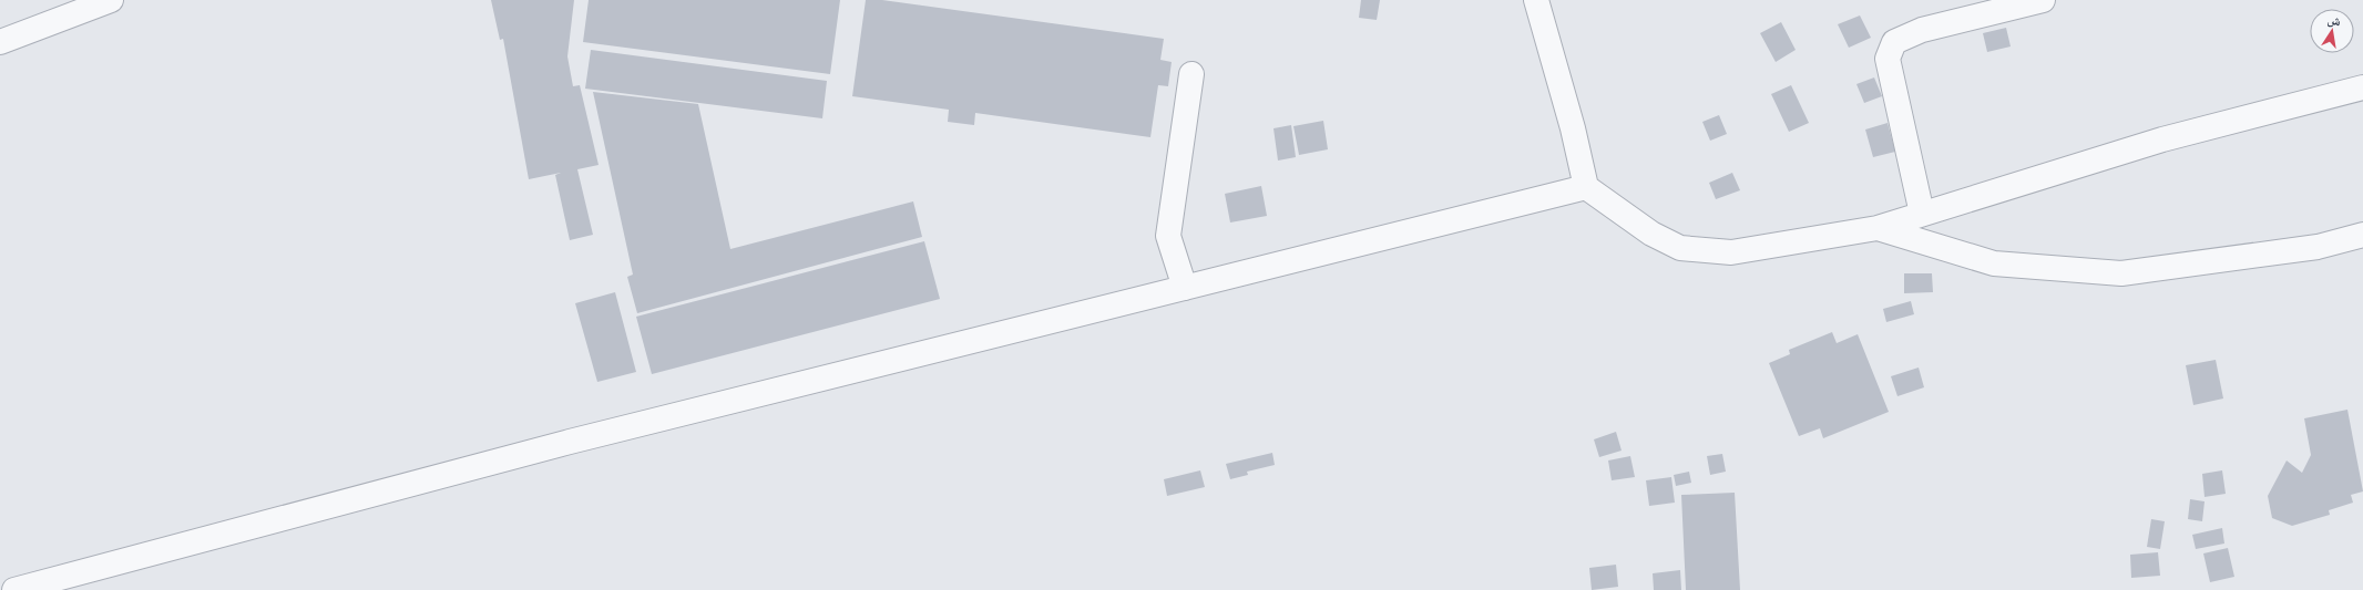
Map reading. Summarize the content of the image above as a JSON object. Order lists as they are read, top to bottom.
{
  "north": "top"
}
